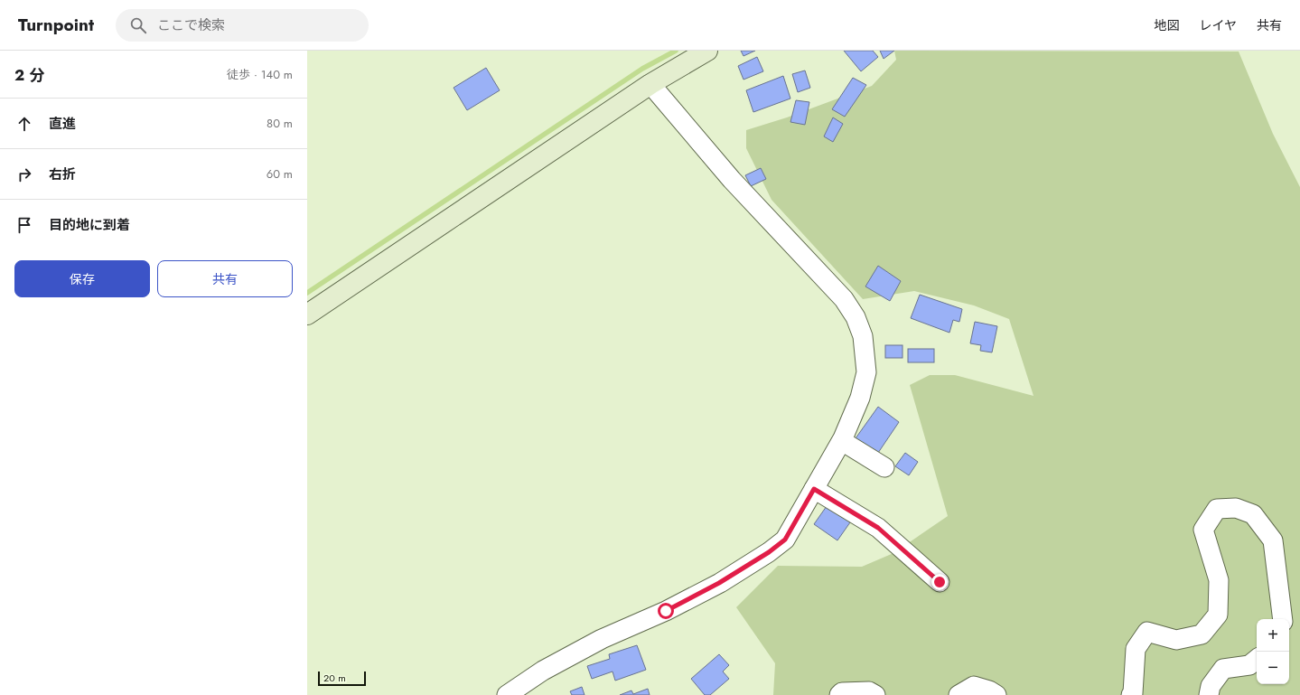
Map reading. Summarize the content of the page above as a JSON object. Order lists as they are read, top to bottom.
{
  "scale_bar": "20 m",
  "page": {
    "header": "Turnpoint",
    "search": "ここで検索",
    "nav": ["地図", "レイヤ", "共有"],
    "heading": ["2 分", "徒歩 · 140 m"],
    "list": [
      ["直進", "80 m"],
      ["右折", "60 m"],
      "目的地に到着"
    ],
    "buttons": ["保存", "共有"],
    "map_buttons": ["+", "−"],
    "scale": "20 m"
  }
}
